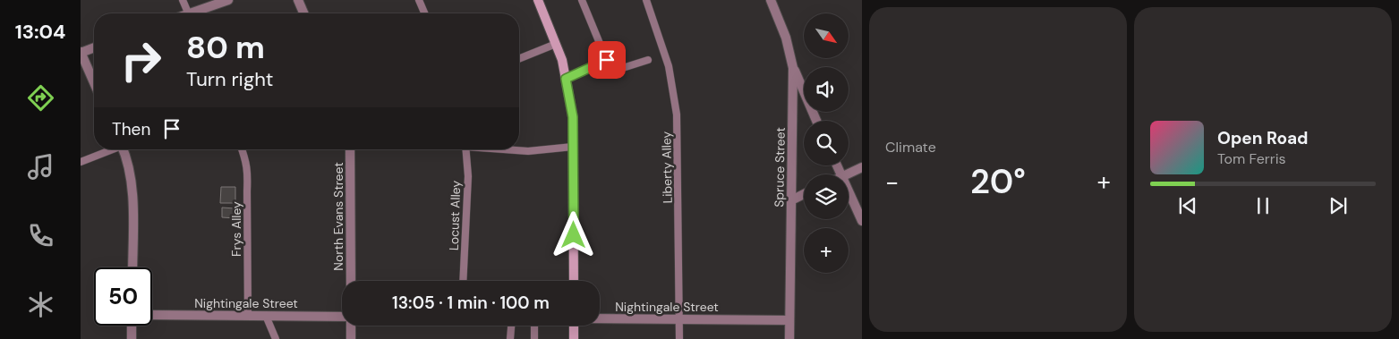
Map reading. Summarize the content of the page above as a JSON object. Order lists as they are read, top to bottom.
{
  "streets": {
    "street": ["Spruce Street", "North Evans Street", "Nightingale Street"],
    "lane": ["Liberty Alley", "Locust Alley", "Frys Alley"]
  },
  "crossings": [
    ["Liberty Alley", "Nightingale Street"],
    ["Spruce Street", "Nightingale Street"],
    ["Frys Alley", "Nightingale Street"]
  ],
  "north": "bottom right",
  "page": {
    "tabs": "13:04",
    "tile": "Climate",
    "map_buttons": "+",
    "turn": ["80 m", "Turn right"],
    "then": "Then",
    "song": ["Open Road", "Tom Ferris"],
    "heat": ["−", "20°", "+"],
    "limit": "50",
    "trip": "13:05 · 1 min · 100 m"
  }
}
